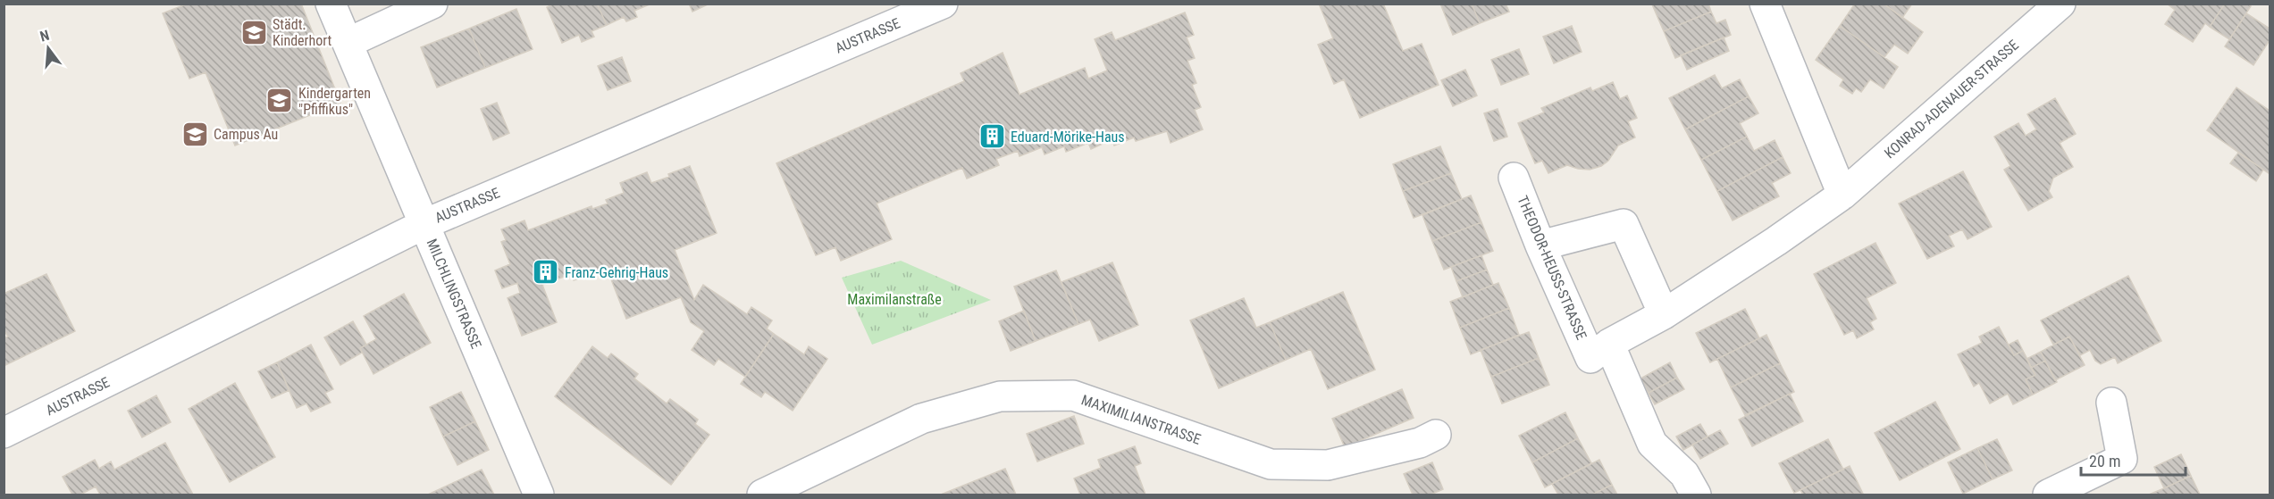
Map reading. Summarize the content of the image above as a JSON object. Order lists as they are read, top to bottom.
{
  "streets": {
    "street": [
      "AUSTRASSE",
      "KONRAD-ADENAUER-STRASSE",
      "THEODOR-HEUSS-STRASSE",
      "MILCHLINGSTRASSE",
      "MAXIMILIANSTRASSE"
    ]
  },
  "crossings": [
    ["AUSTRASSE", "MILCHLINGSTRASSE"],
    ["KONRAD-ADENAUER-STRASSE", "THEODOR-HEUSS-STRASSE"]
  ],
  "parks": ["Maximilanstraße"],
  "places": {
    "school or university": ["Städt. Kinderhort", "Kindergarten \"Pfiffikus\"", "Campus Au"],
    "building": ["Eduard-Mörike-Haus", "Franz-Gehrig-Haus"]
  },
  "scale_bar": "20 m",
  "north": "top"
}
